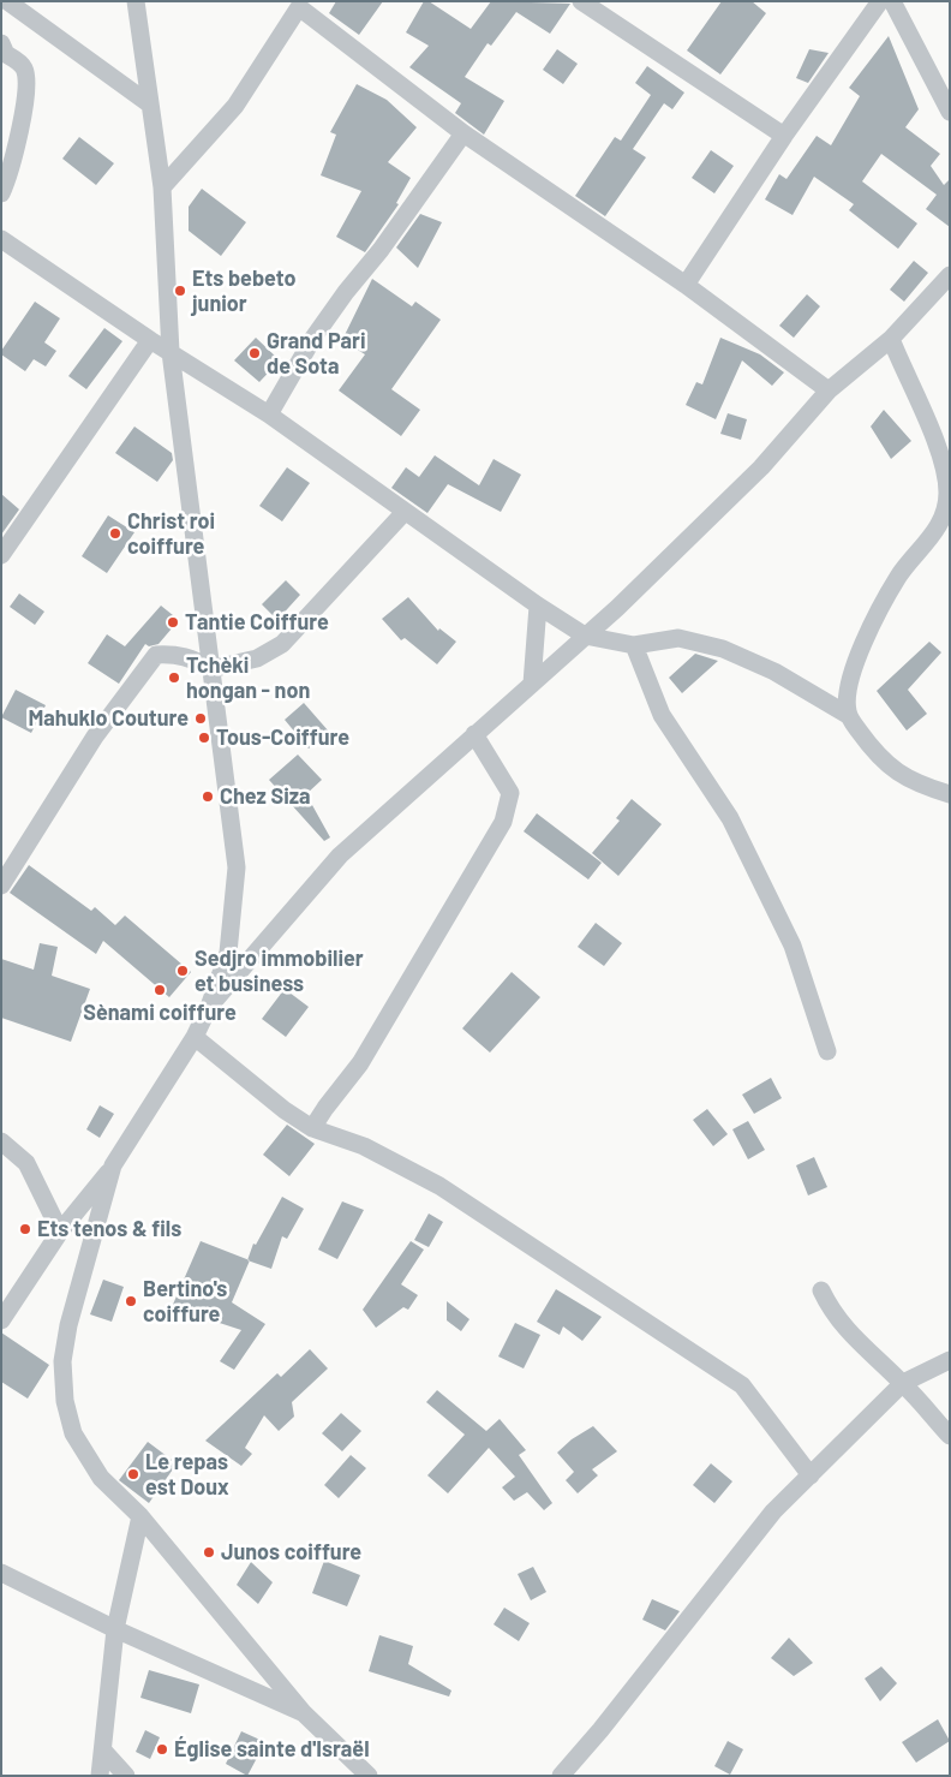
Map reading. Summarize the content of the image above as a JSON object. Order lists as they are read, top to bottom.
{
  "places": [
    "Ets bebeto junior",
    "Grand Pari de Sota",
    "Christ roi coiffure",
    "Tantie Coiffure",
    "Tchèki hongan - non",
    "Mahuklo Couture",
    "Tous-Coiffure",
    "Chez Siza",
    "Sedjro immobilier et business",
    "Sènami coiffure",
    "Ets tenos & fils",
    "Bertino's coiffure",
    "Le repas est Doux",
    "Junos coiffure",
    "Église sainte d'Israël"
  ]
}
